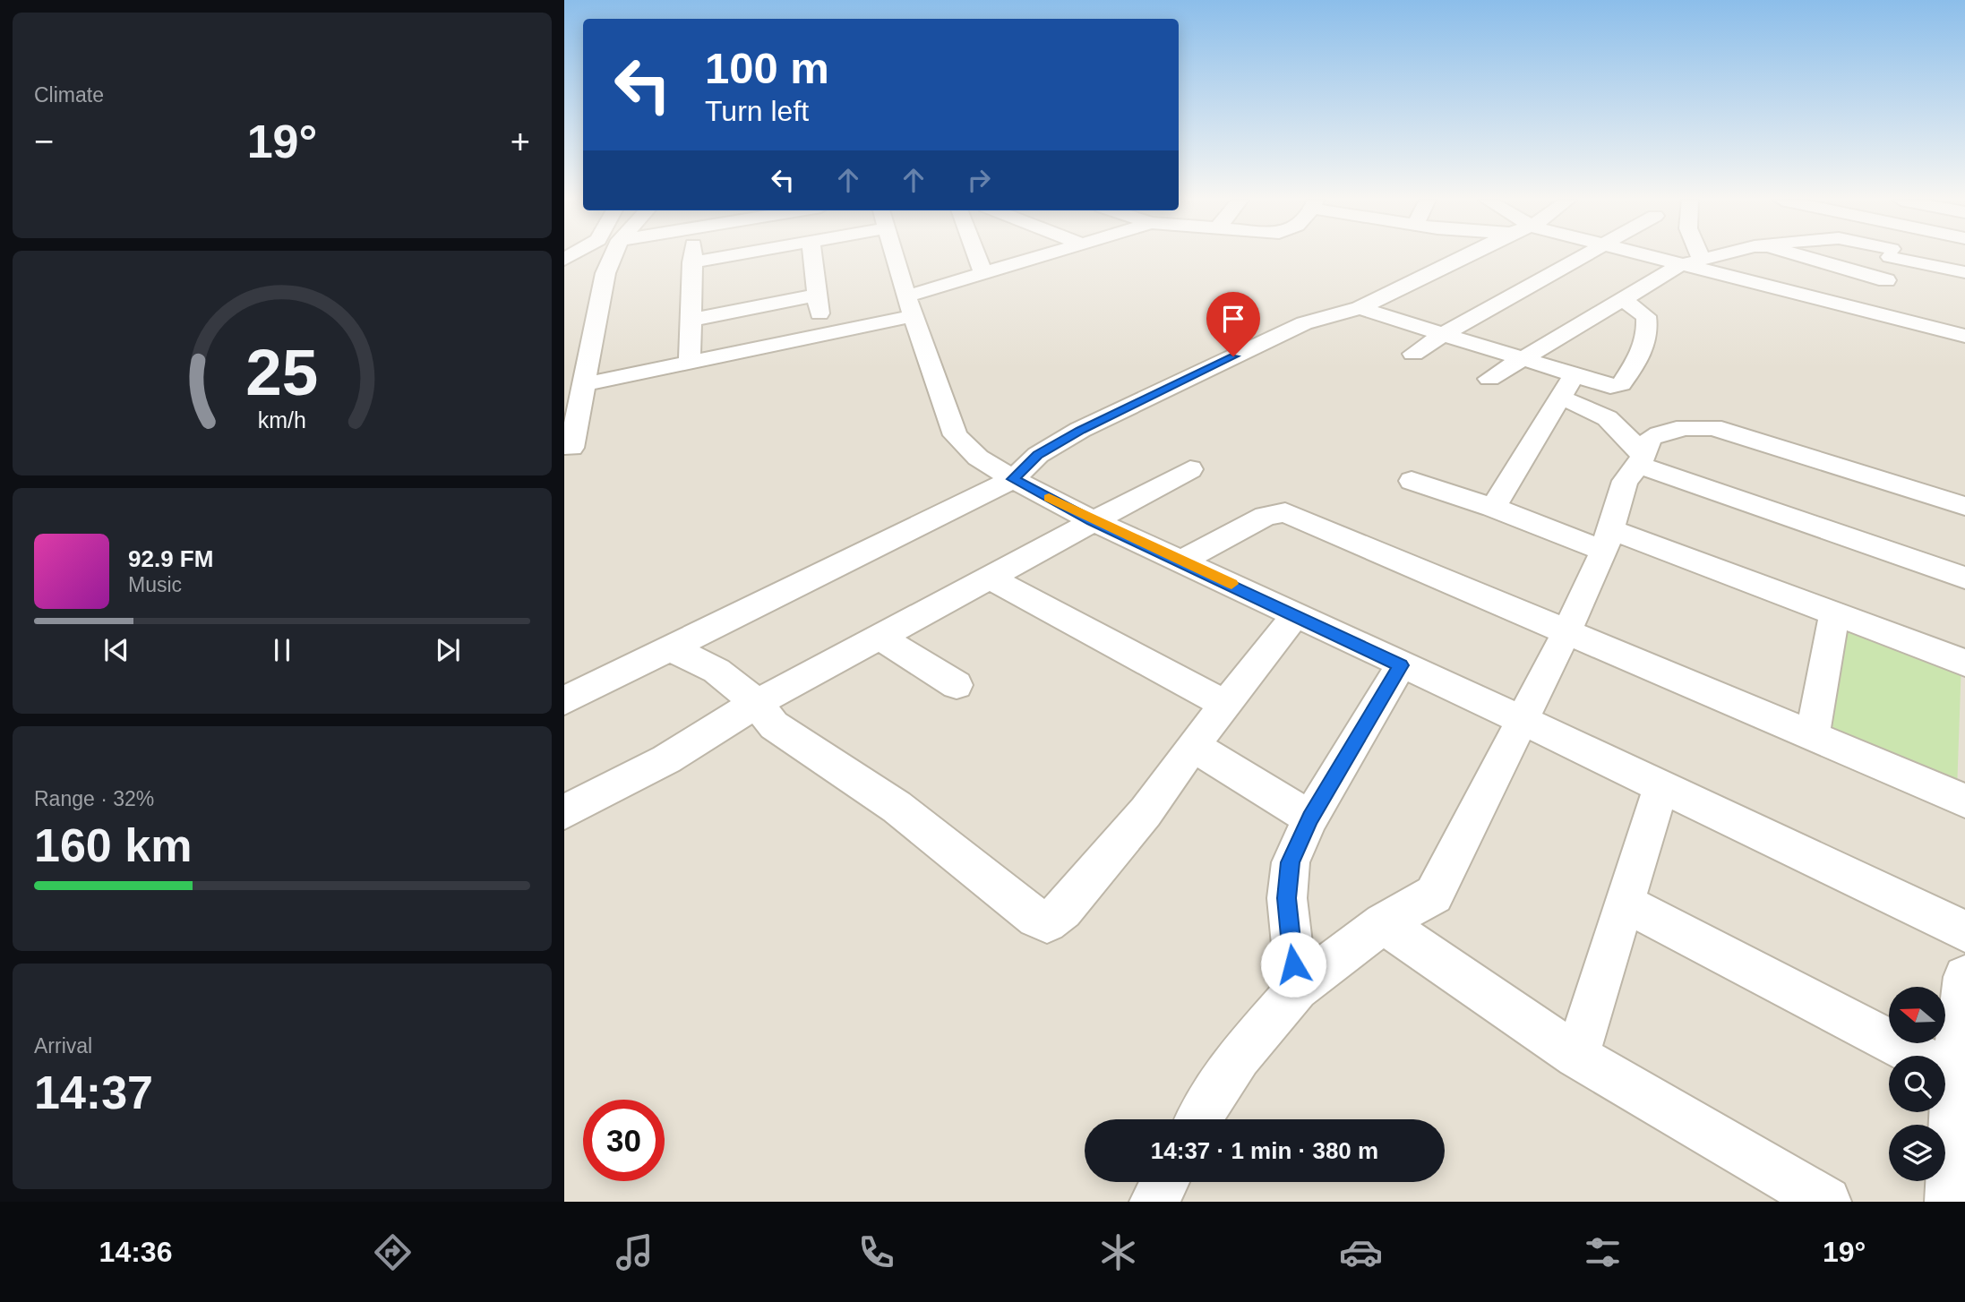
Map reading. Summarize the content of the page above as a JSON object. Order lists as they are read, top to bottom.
{
  "north": "left",
  "page": {
    "tile": [
      "Climate",
      ["Range · 32%", "160 km"],
      ["Arrival", "14:37"]
    ],
    "turn": ["100 m", "Turn left"],
    "heat": ["−", "19°", "+"],
    "song": ["92.9 FM", "Music"],
    "limit": "30",
    "trip": "14:37 · 1 min · 380 m",
    "tabs": ["14:36", "19°"],
    "gauge": ["25", "km/h"]
  }
}
